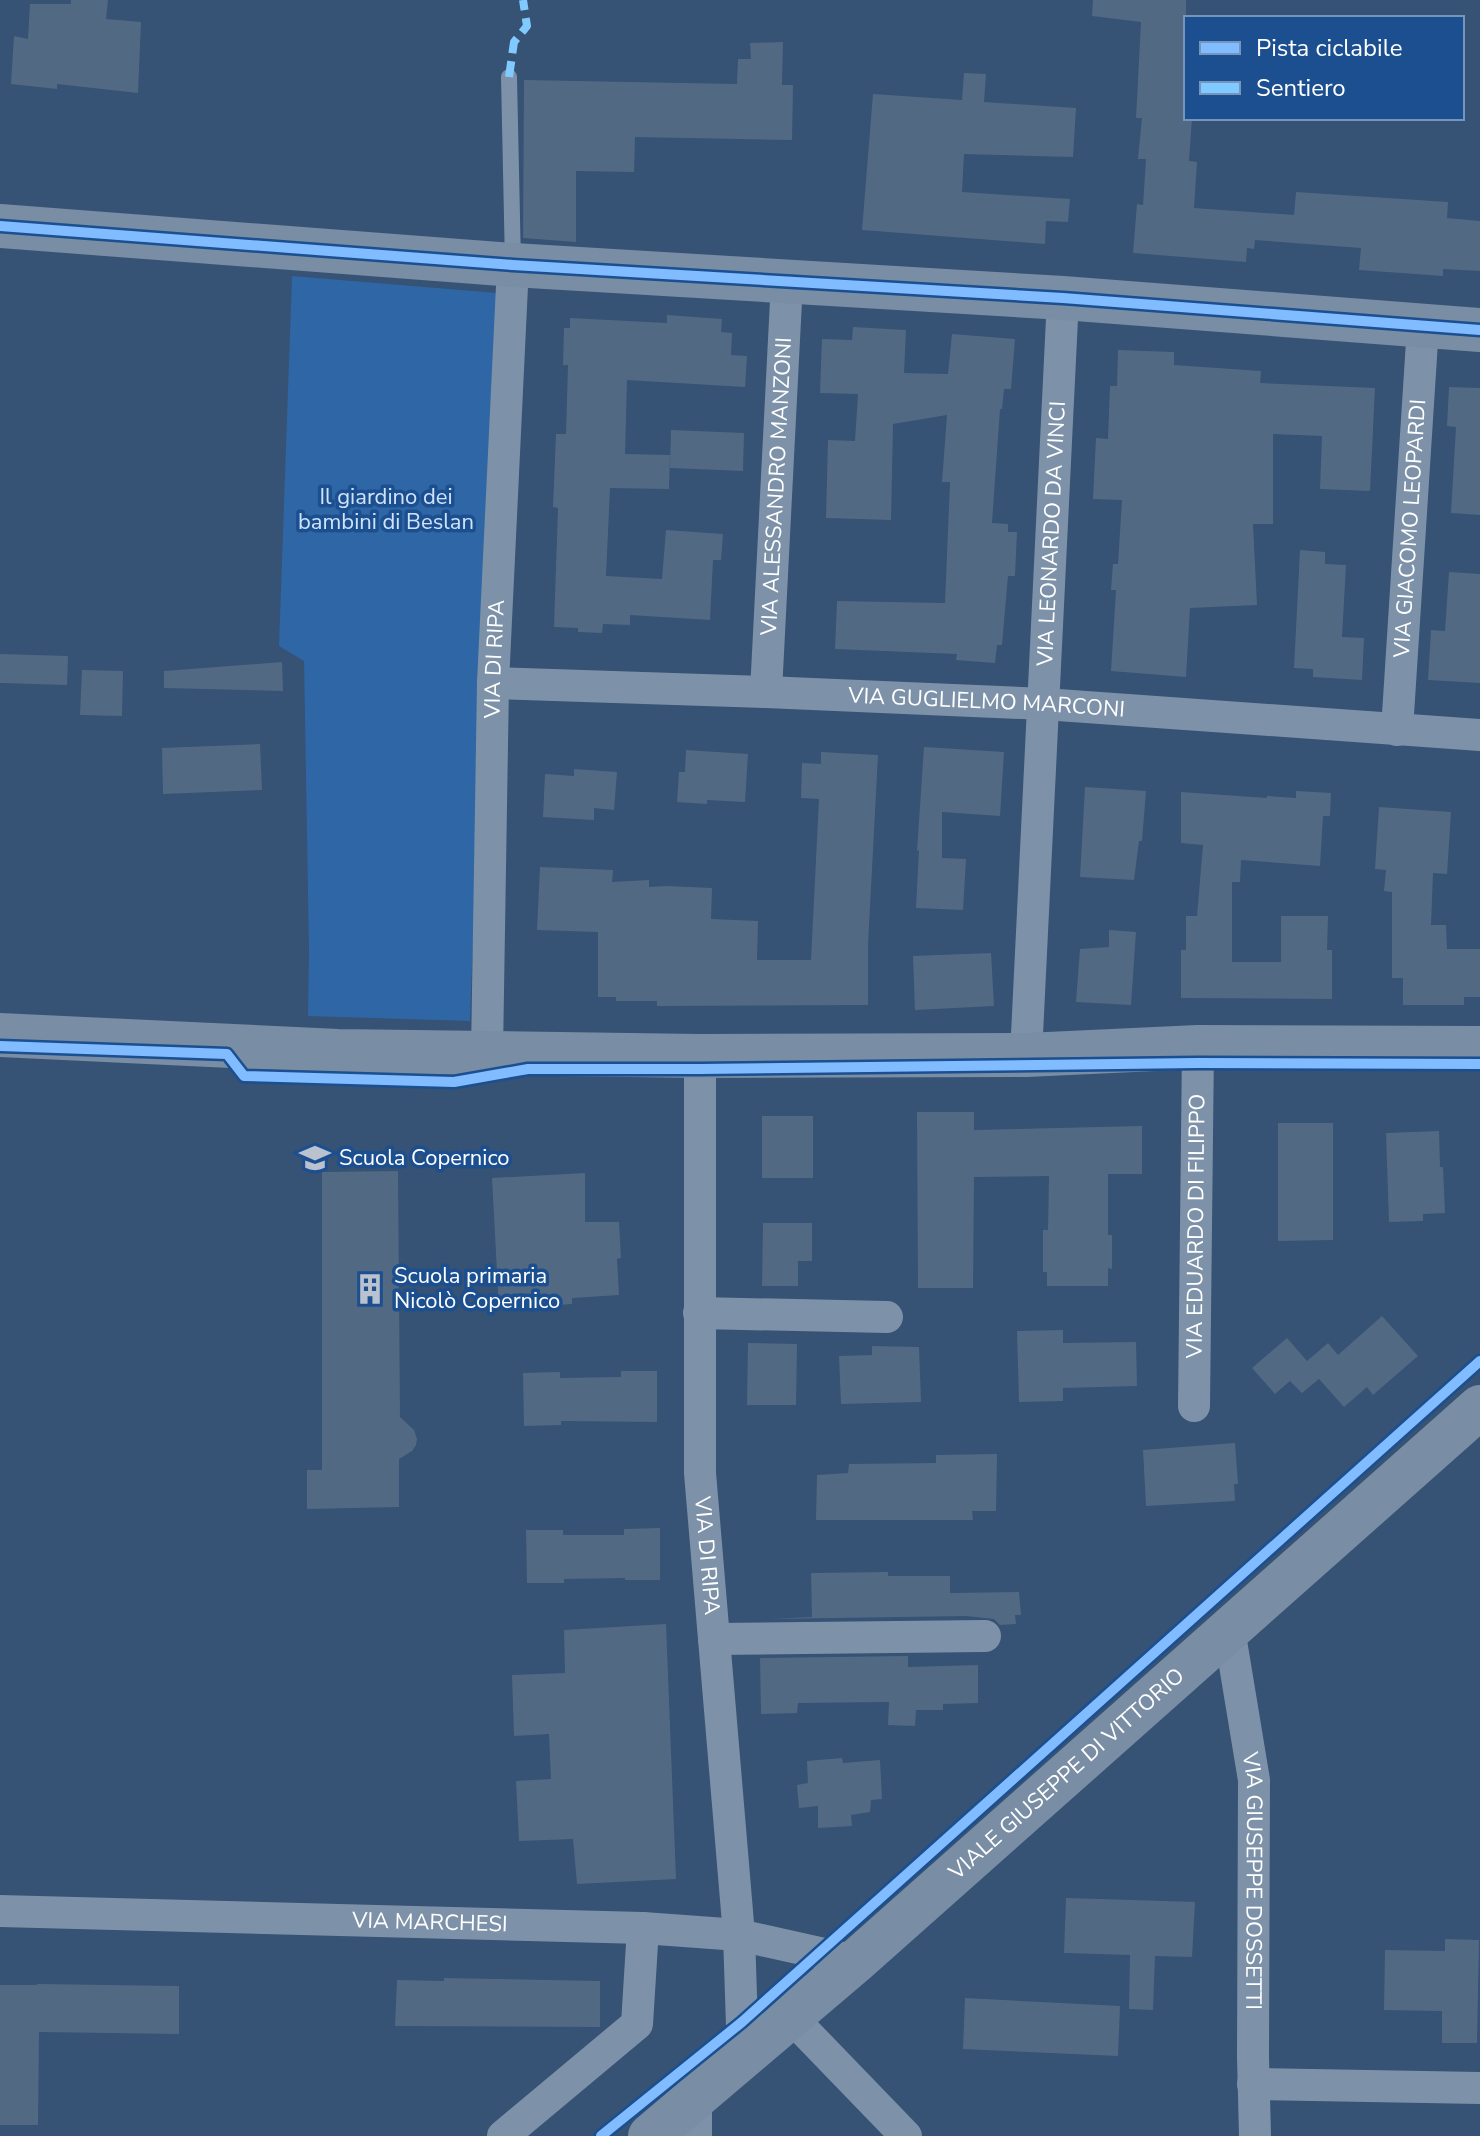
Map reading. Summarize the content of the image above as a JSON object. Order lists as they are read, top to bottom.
{
  "streets": {
    "main road": ["VIALE GIUSEPPE DI VITTORIO"],
    "street": [
      "VIA ALESSANDRO MANZONI",
      "VIA GIACOMO LEOPARDI",
      "VIA LEONARDO DA VINCI",
      "VIA DI RIPA",
      "VIA GUGLIELMO MARCONI",
      "VIA EDUARDO DI FILIPPO",
      "VIA GIUSEPPE DOSSETTI",
      "VIA MARCHESI"
    ]
  },
  "crossings": [
    ["VIA ALESSANDRO MANZONI", "VIA GUGLIELMO MARCONI"],
    ["VIA GIACOMO LEOPARDI", "VIA GUGLIELMO MARCONI"],
    ["VIA LEONARDO DA VINCI", "VIA GUGLIELMO MARCONI"],
    ["VIA DI RIPA", "VIA GUGLIELMO MARCONI"],
    ["VIA DI RIPA", "VIALE GIUSEPPE DI VITTORIO"],
    ["VIA DI RIPA", "VIA MARCHESI"],
    ["VIALE GIUSEPPE DI VITTORIO", "VIA GIUSEPPE DOSSETTI"],
    ["VIALE GIUSEPPE DI VITTORIO", "VIA MARCHESI"]
  ],
  "parks": ["Il giardino dei bambini di Beslan"],
  "places": {
    "school or university": ["Scuola Copernico"],
    "building": ["Scuola primaria Nicolò Copernico"]
  },
  "legend": ["Pista ciclabile", "Sentiero"]
}
